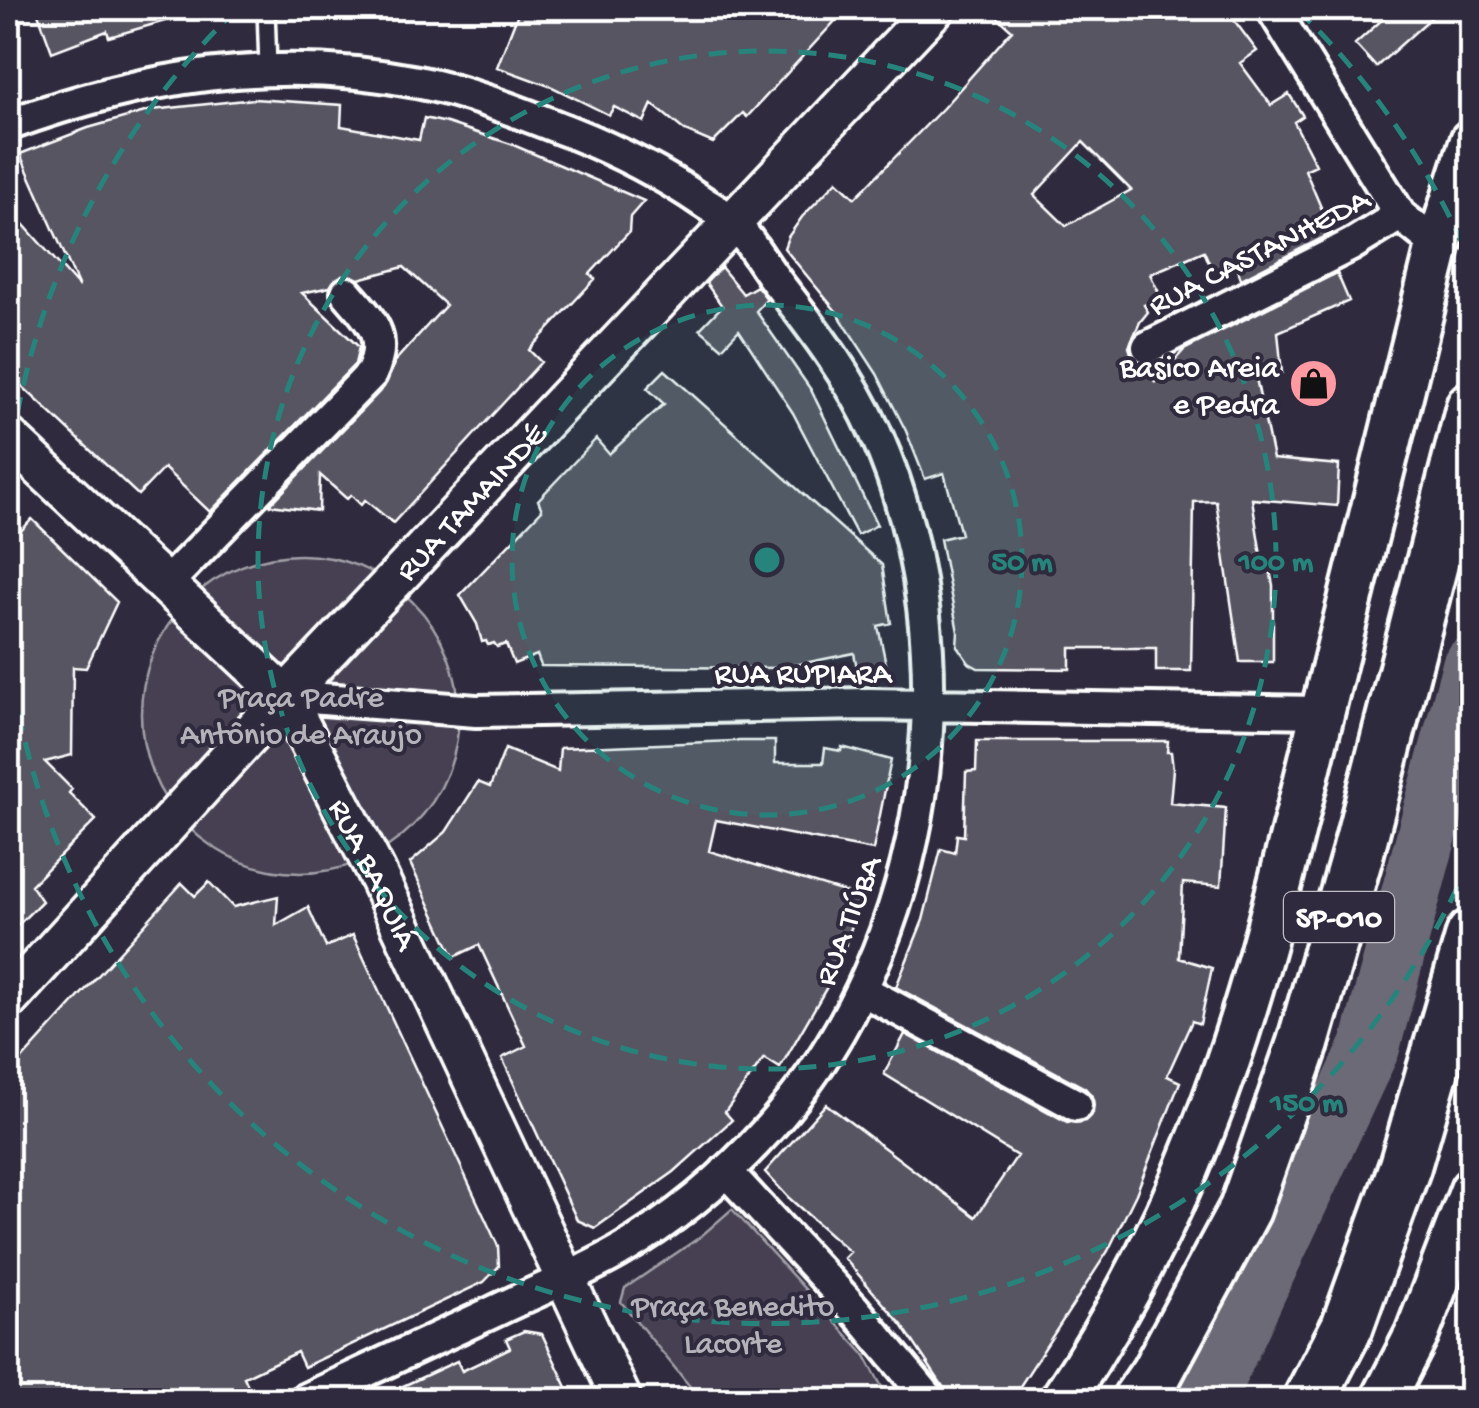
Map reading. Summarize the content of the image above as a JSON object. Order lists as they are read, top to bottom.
{
  "streets": {
    "highway": ["SP-010"],
    "street": [
      "RUA CASTANHEDA",
      "RUA TAMAINDÉ",
      "RUA RUPIARA",
      "RUA BAQUIÁ",
      "RUA TIÚBA"
    ]
  },
  "crossings": [
    ["RUA TAMAINDÉ", "RUA RUPIARA"],
    ["RUA TAMAINDÉ", "RUA BAQUIÁ"],
    ["RUA TAMAINDÉ", "RUA TIÚBA"],
    ["RUA RUPIARA", "RUA BAQUIÁ"],
    ["RUA RUPIARA", "RUA TIÚBA"],
    ["RUA BAQUIÁ", "RUA TIÚBA"]
  ],
  "parks": ["Praça Padre Antônio de Araujo", "Praça Benedito Lacorte"],
  "places": {
    "shop": ["Basico Areia e Pedra"]
  },
  "rings": ["50 m", "100 m", "150 m"]
}
